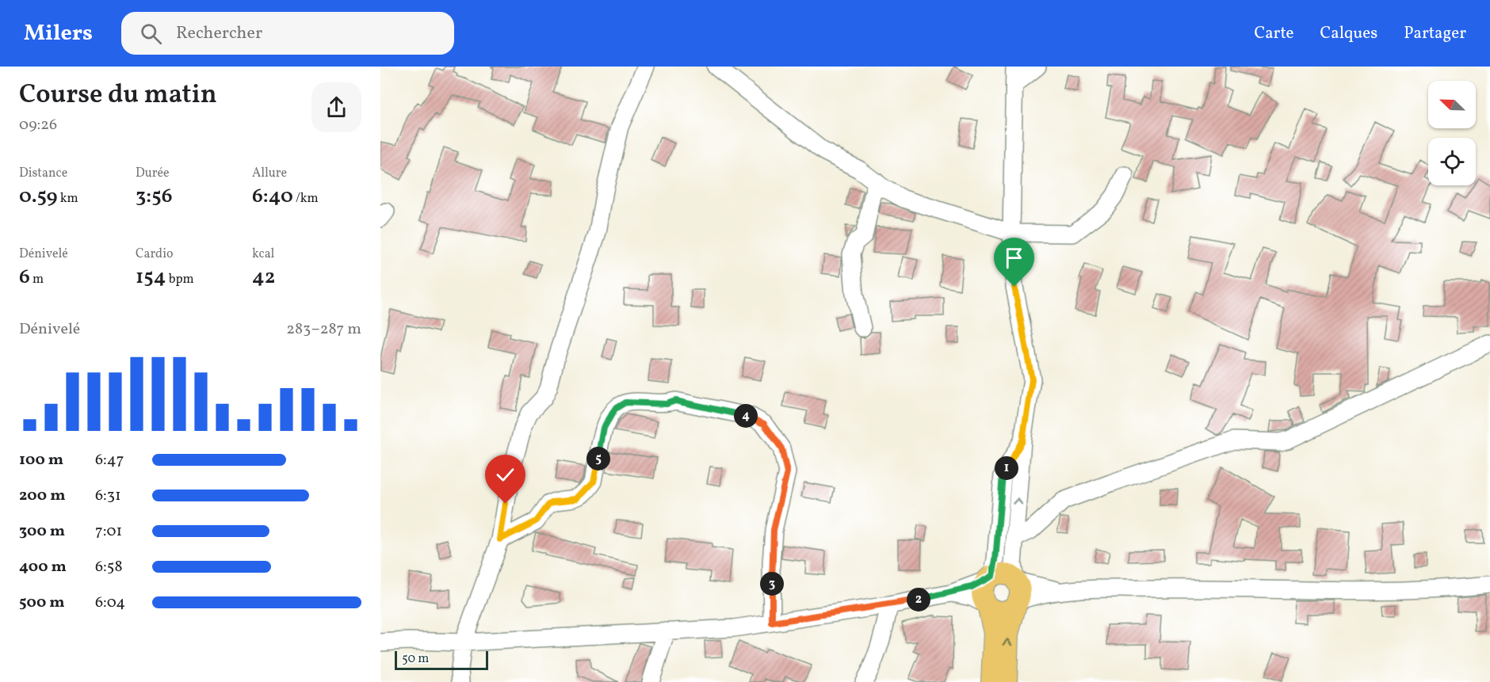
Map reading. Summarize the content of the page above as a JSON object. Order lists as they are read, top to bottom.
{
  "scale_bar": "50 m",
  "north": "top left",
  "page": {
    "header": "Milers",
    "search": "Rechercher",
    "nav": ["Carte", "Calques", "Partager"],
    "heading": ["Course du matin", "09:26"],
    "stats": [
      ["Distance", "0.59 km"],
      ["Durée", "3:56"],
      ["Allure", "6:40 /km"],
      ["Dénivelé", "6 m"],
      ["Cardio", "154 bpm"],
      ["kcal", "42"]
    ],
    "chart": ["Dénivelé", "283–287 m"],
    "pins": [
      "4",
      "5",
      "1",
      "3",
      "2"
    ],
    "list": [
      {
        "name": "100 m",
        "note": "6:47"
      },
      {
        "name": "200 m",
        "note": "6:31"
      },
      {
        "name": "300 m",
        "note": "7:01"
      },
      {
        "name": "400 m",
        "note": "6:58"
      },
      {
        "name": "500 m",
        "note": "6:04"
      }
    ],
    "scale": "50 m"
  }
}
